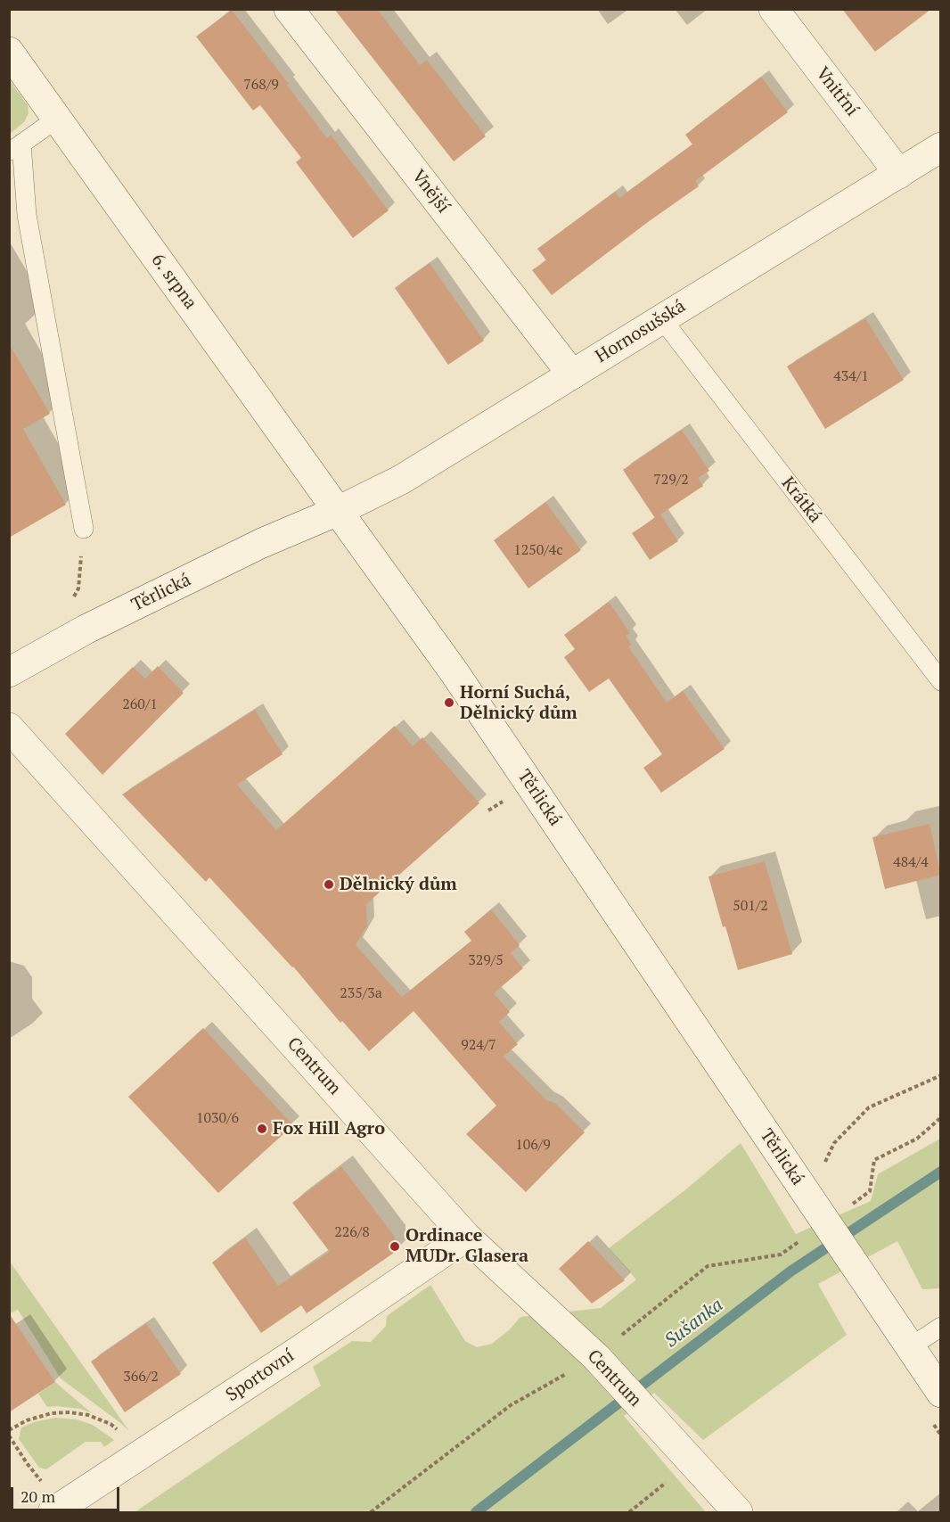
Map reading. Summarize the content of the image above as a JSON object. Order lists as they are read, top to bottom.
{
  "streets": {
    "street": [
      "Vnitřní",
      "Vnější",
      "6. srpna",
      "Hornosušská",
      "Těrlická",
      "Centrum",
      "Sportovní"
    ],
    "lane": ["Krátká"]
  },
  "crossings": [
    ["Vnitřní", "Hornosušská"],
    ["Vnější", "Hornosušská"],
    ["6. srpna", "Hornosušská"],
    ["6. srpna", "Těrlická"],
    ["Hornosušská", "Krátká"],
    ["Hornosušská", "Těrlická"],
    ["Centrum", "Sportovní"]
  ],
  "water": ["Sušanka"],
  "places": [
    "Horní Suchá, Dělnický dům",
    "Dělnický dům",
    "Fox Hill Agro",
    "Ordinace MUDr. Glasera"
  ],
  "house_numbers": [
    "768/9",
    "434/1",
    "729/2",
    "1250/4c",
    "260/1",
    "484/4",
    "501/2",
    "329/5",
    "235/3a",
    "924/7",
    "1030/6",
    "106/9",
    "226/8",
    "366/2"
  ],
  "scale_bar": "20 m"
}
